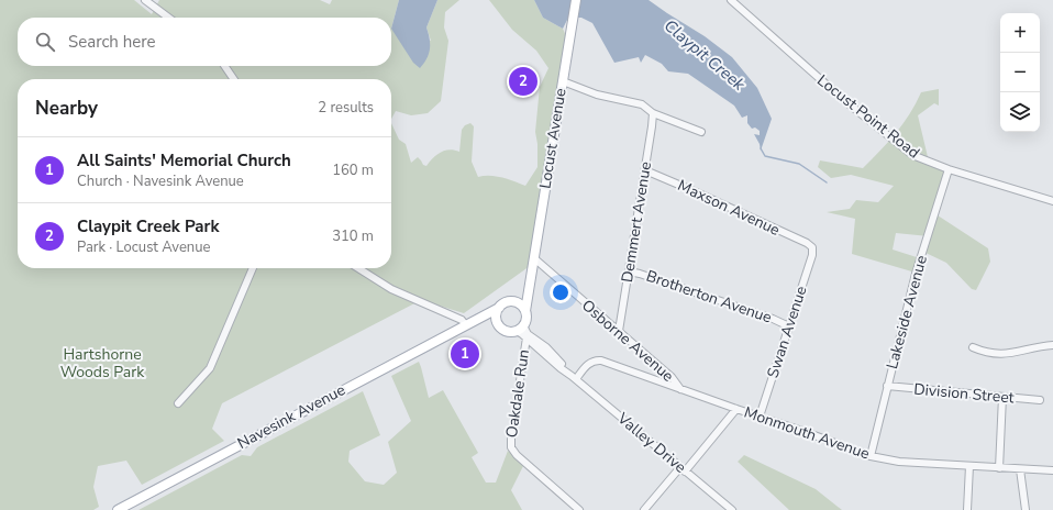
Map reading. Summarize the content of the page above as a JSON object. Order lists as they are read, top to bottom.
{
  "streets": {
    "main road": ["Locust Avenue", "Navesink Avenue"],
    "street": [
      "Locust Point Road",
      "Maxson Avenue",
      "Demmert Avenue",
      "Brotherton Avenue",
      "Lakeside Avenue",
      "Swan Avenue",
      "Osborne Avenue",
      "Oakdale Run",
      "Division Street",
      "Monmouth Avenue",
      "Valley Drive"
    ]
  },
  "crossings": [
    ["Locust Point Road", "Lakeside Avenue"],
    ["Locust Avenue", "Osborne Avenue"],
    ["Locust Avenue", "Navesink Avenue"],
    ["Locust Avenue", "Valley Drive"],
    ["Maxson Avenue", "Demmert Avenue"],
    ["Maxson Avenue", "Swan Avenue"],
    ["Demmert Avenue", "Brotherton Avenue"],
    ["Demmert Avenue", "Osborne Avenue"],
    ["Brotherton Avenue", "Swan Avenue"],
    ["Lakeside Avenue", "Division Street"],
    ["Lakeside Avenue", "Monmouth Avenue"],
    ["Swan Avenue", "Monmouth Avenue"],
    ["Osborne Avenue", "Monmouth Avenue"],
    ["Oakdale Run", "Valley Drive"],
    ["Navesink Avenue", "Valley Drive"],
    ["Monmouth Avenue", "Valley Drive"]
  ],
  "water": ["Claypit Creek"],
  "parks": ["Hartshorne Woods Park"],
  "page": {
    "map_buttons": ["+", "−"],
    "search": "Search here",
    "pins": ["2", "1"],
    "heading": ["Nearby", "2 results"],
    "list": [
      {
        "mark": "1",
        "name": "All Saints' Memorial Church",
        "note": "Church · Navesink Avenue",
        "value": "160 m"
      },
      {
        "mark": "2",
        "name": "Claypit Creek Park",
        "note": "Park · Locust Avenue",
        "value": "310 m"
      }
    ]
  }
}
